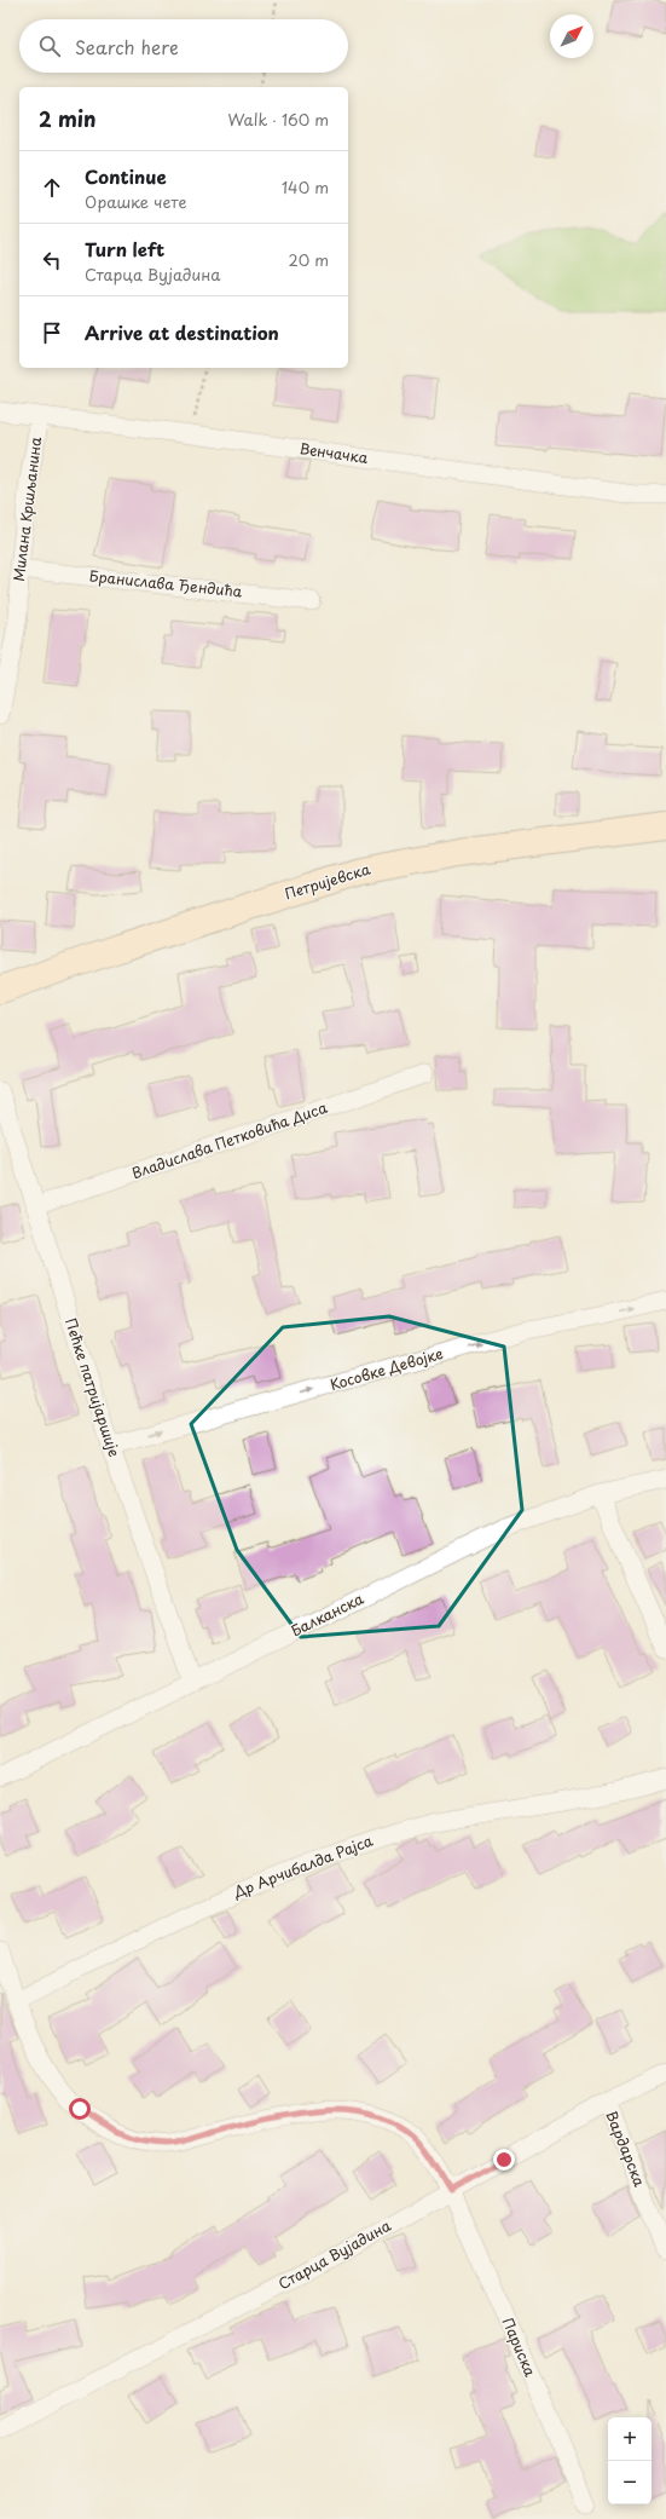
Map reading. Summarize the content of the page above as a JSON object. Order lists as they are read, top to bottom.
{
  "streets": {
    "main road": ["Петријевска"],
    "street": [
      "Венчачка",
      "Милана Кршљанина",
      "Бранислава Ђендића",
      "Владислава Петковића Диса",
      "Косовке Девојке",
      "Пећке патријаршије",
      "Балканска",
      "Др Арчибалда Рајса",
      "Вардарска",
      "Старца Вујадина",
      "Париска"
    ]
  },
  "crossings": [
    ["Венчачка", "Милана Кршљанина"],
    ["Милана Кршљанина", "Бранислава Ђендића"],
    ["Владислава Петковића Диса", "Пећке патријаршије"],
    ["Косовке Девојке", "Пећке патријаршије"],
    ["Пећке патријаршије", "Балканска"],
    ["Др Арчибалда Рајса", "Париска"],
    ["Вардарска", "Старца Вујадина"],
    ["Старца Вујадина", "Париска"]
  ],
  "one_way": ["Косовке Девојке"],
  "north": "top right",
  "page": {
    "search": "Search here",
    "heading": ["2 min", "Walk · 160 m"],
    "list": [
      ["Continue", "Орашке чете", "140 m"],
      ["Turn left", "Старца Вујадина", "20 m"],
      "Arrive at destination"
    ],
    "map_buttons": ["+", "−"]
  }
}
